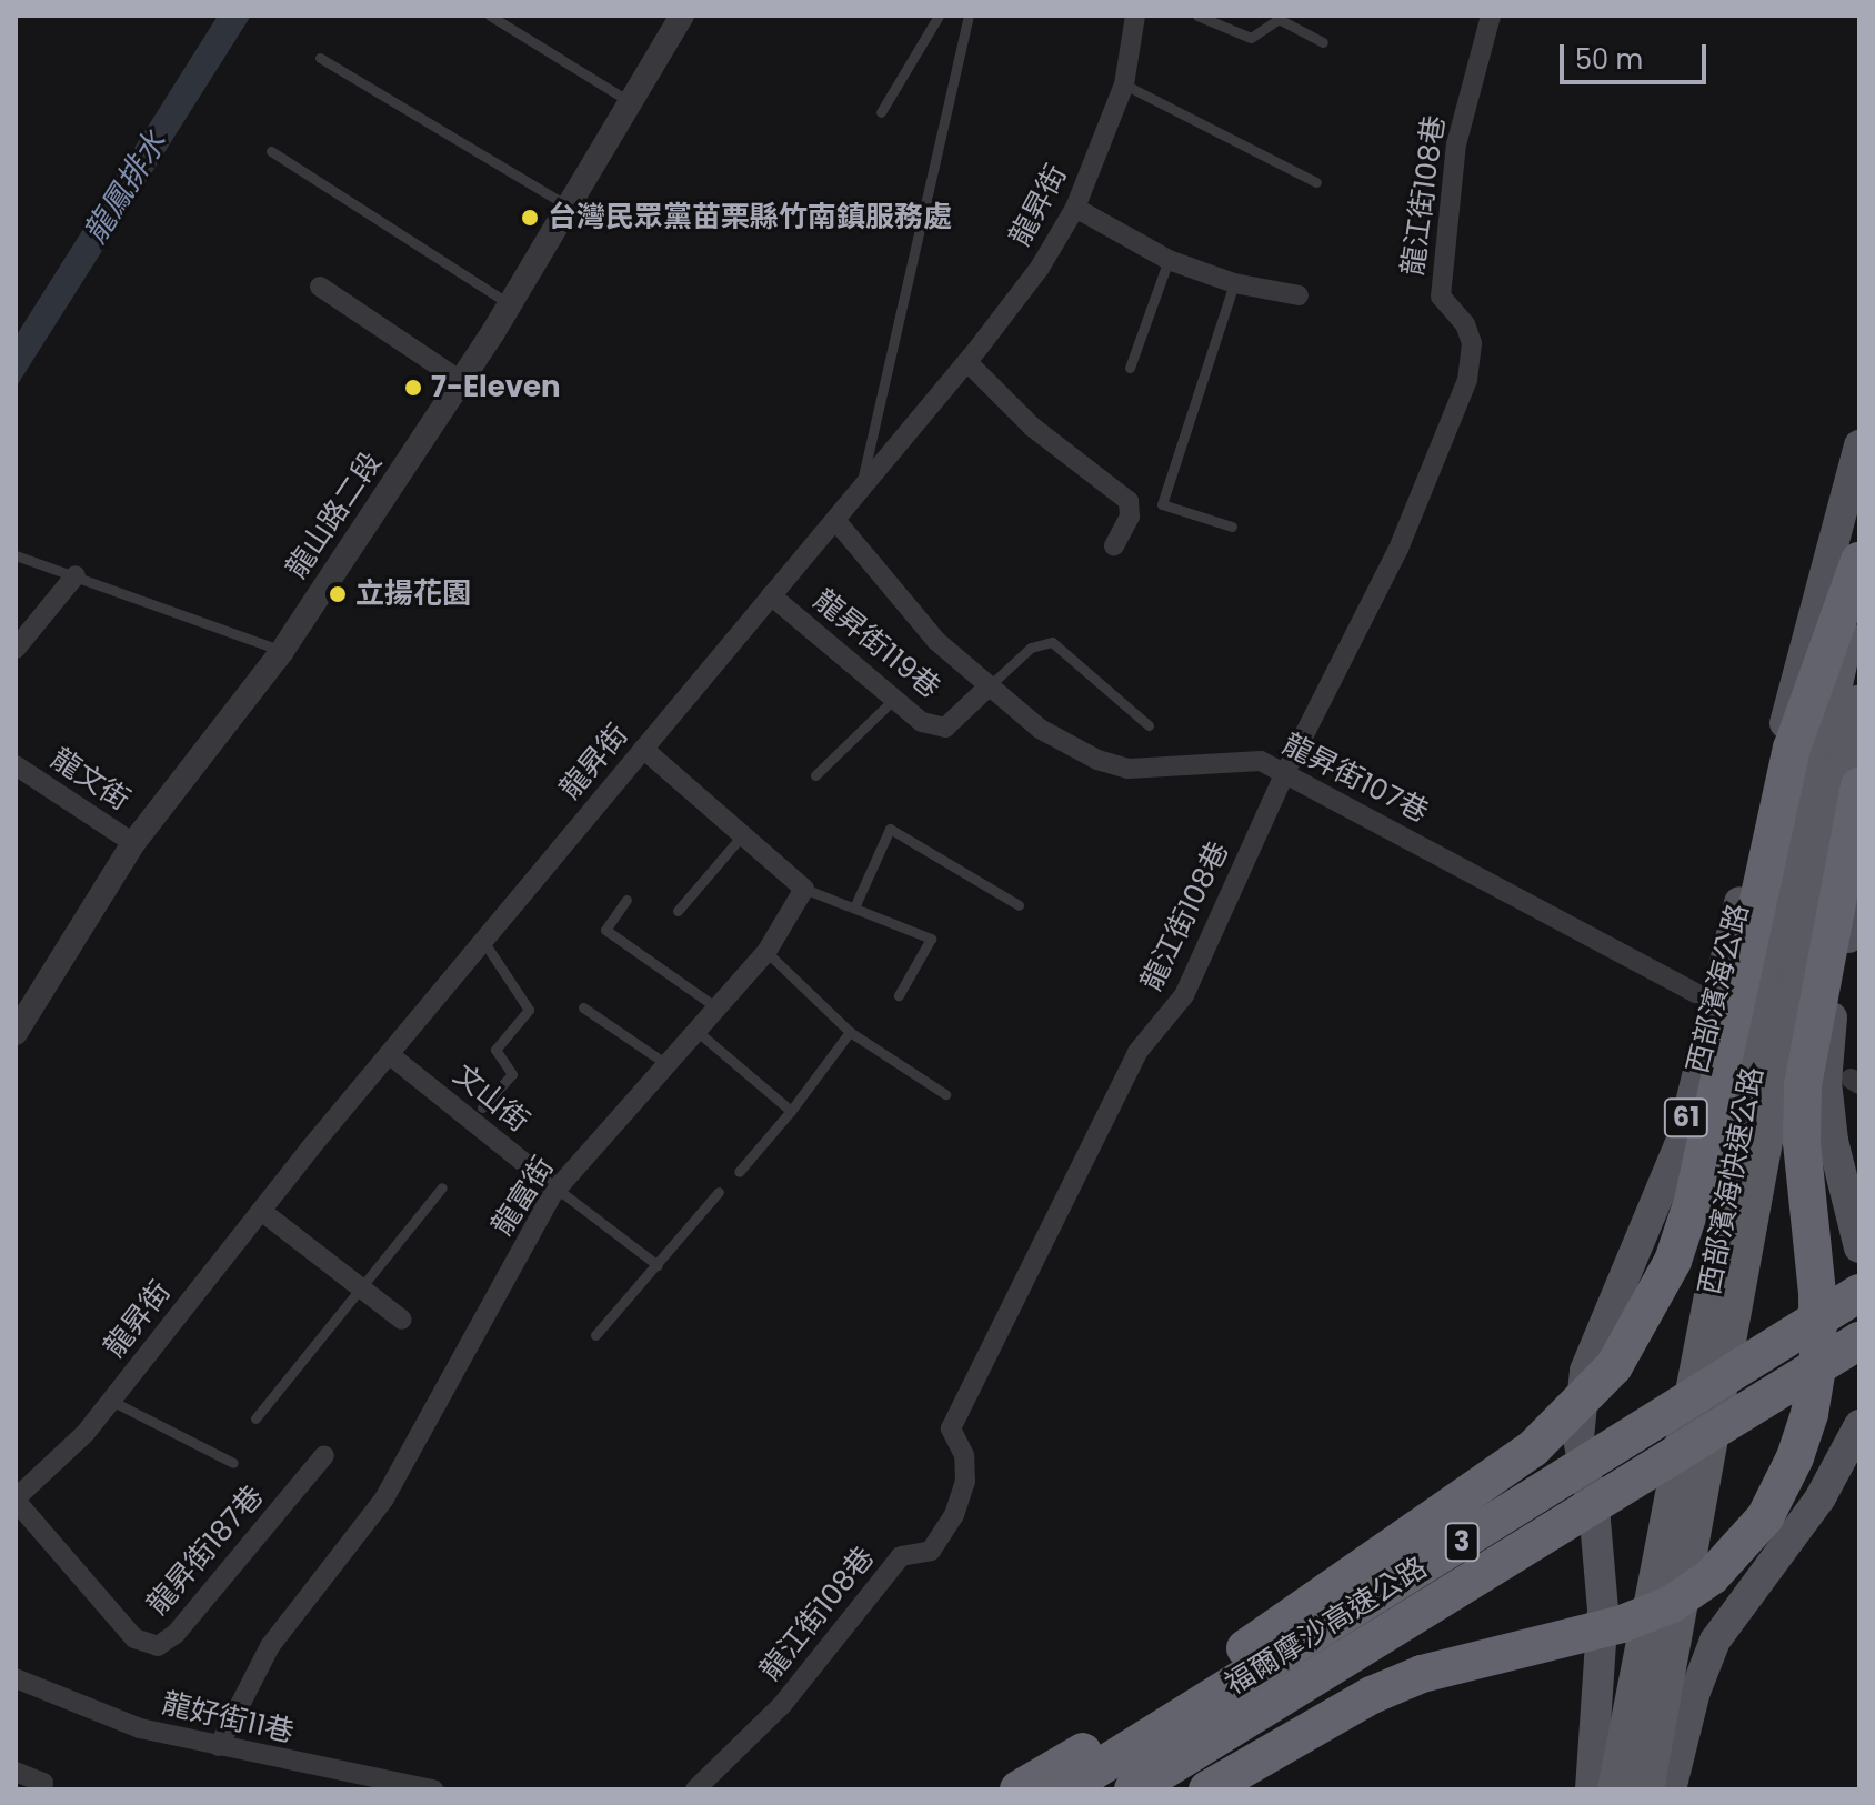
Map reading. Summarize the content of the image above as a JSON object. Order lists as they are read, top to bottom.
{
  "streets": {
    "highway": [
      "61",
      "西部濱海快速公路",
      "3",
      "福爾摩沙高速公路"
    ],
    "main road": ["西部濱海公路"],
    "street": [
      "龍江街108巷",
      "龍昇街",
      "龍山路二段",
      "龍昇街119巷",
      "龍昇街107巷",
      "龍文街",
      "文山街",
      "龍富街",
      "龍昇街187巷",
      "龍好街11巷"
    ]
  },
  "crossings": [
    ["龍江街108巷", "龍昇街107巷"],
    ["龍昇街", "龍昇街119巷"],
    ["龍昇街", "龍昇街107巷"],
    ["龍昇街", "文山街"],
    ["龍昇街", "龍昇街187巷"],
    ["龍山路二段", "龍文街"],
    ["龍昇街119巷", "龍昇街107巷"],
    ["文山街", "龍富街"],
    ["龍富街", "龍好街11巷"]
  ],
  "water": ["龍鳳排水"],
  "places": ["台灣民眾黨苗栗縣竹南鎮服務處", "7-Eleven", "立揚花園"],
  "scale_bar": "50 m"
}
